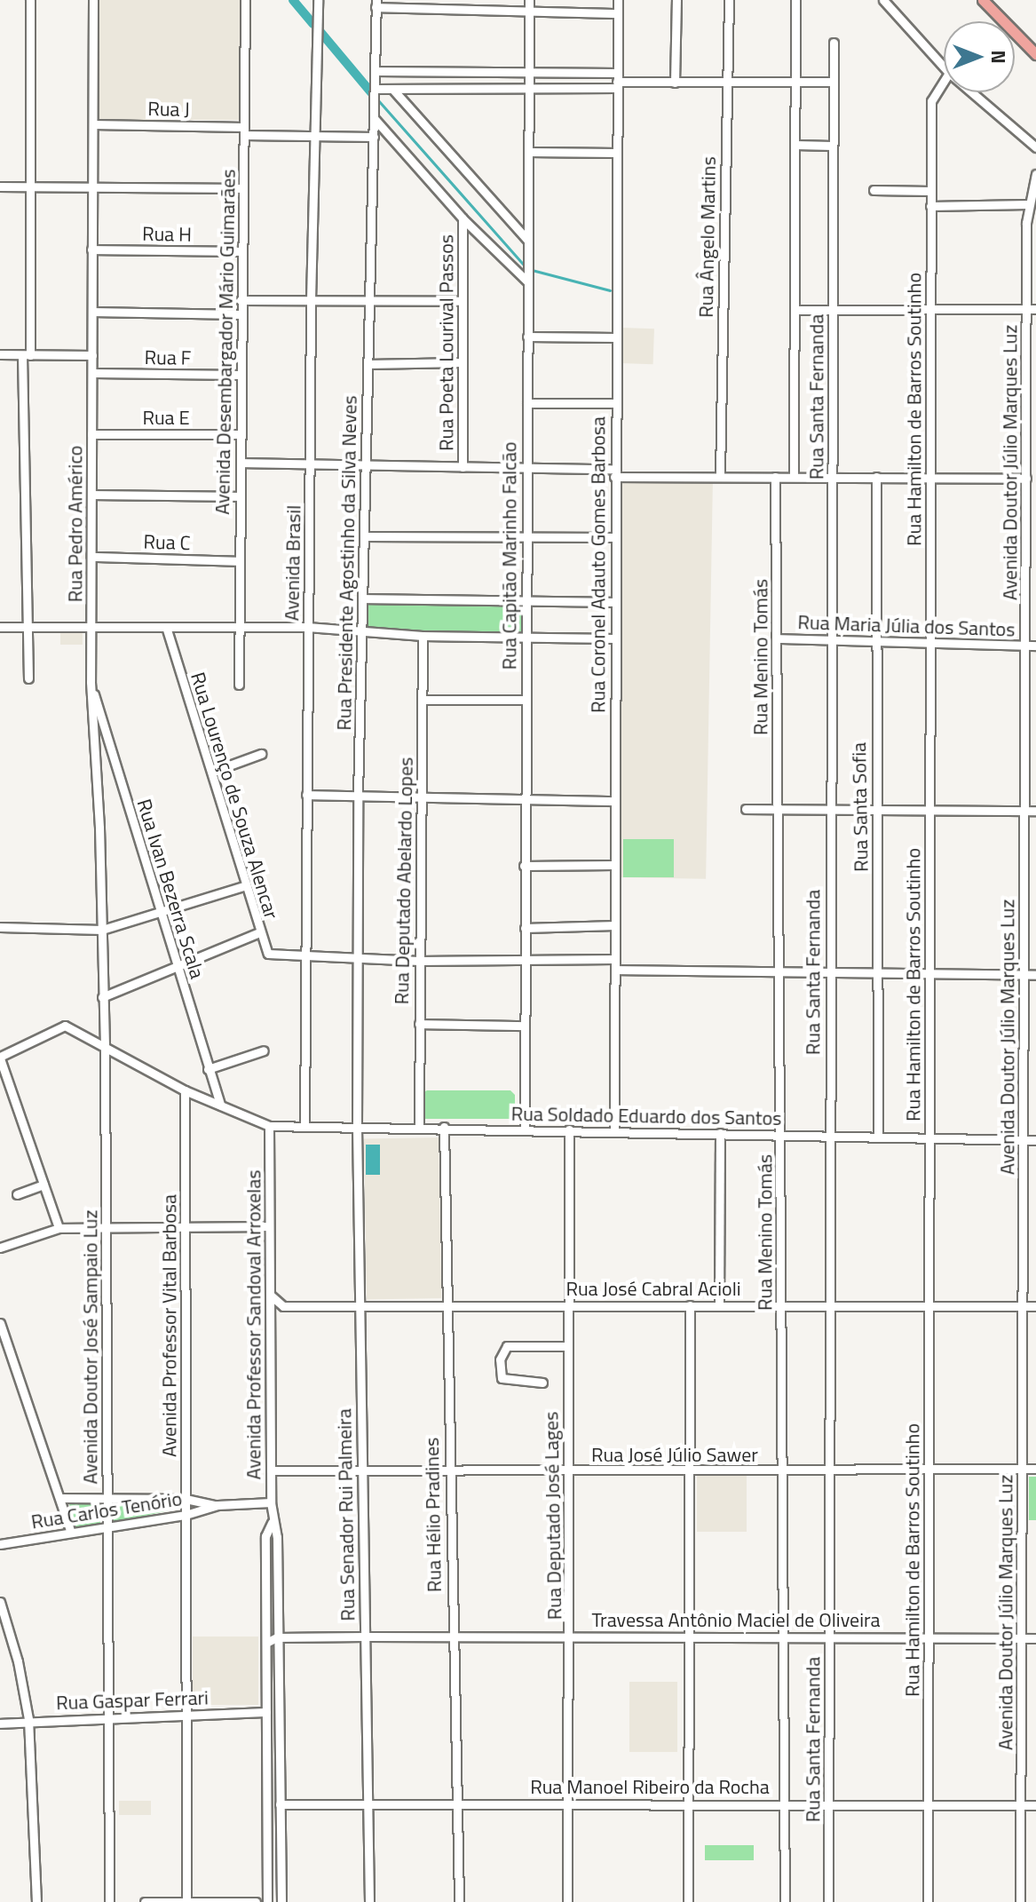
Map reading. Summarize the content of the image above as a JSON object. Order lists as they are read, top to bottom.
{
  "streets": {
    "street": [
      "Rua J",
      "Rua H",
      "Rua Ângelo Martins",
      "Avenida Desembargador Mário Guimarães",
      "Rua Poeta Lourival Passos",
      "Rua F",
      "Rua Santa Fernanda",
      "Rua Hamilton de Barros Soutinho",
      "Rua E",
      "Avenida Doutor Júlio Marques Luz",
      "Rua Pedro Américo",
      "Rua C",
      "Rua Capitão Marinho Falcão",
      "Avenida Brasil",
      "Rua Presidente Agostinho da Silva Neves",
      "Rua Coronel Adauto Gomes Barbosa",
      "Rua Maria Júlia dos Santos",
      "Rua Menino Tomás",
      "Rua Lourenço de Souza Alencar",
      "Rua Santa Sofia",
      "Rua Deputado Abelardo Lopes",
      "Rua Ivan Bezerra Scala",
      "Rua Soldado Eduardo dos Santos",
      "Rua José Cabral Acioli",
      "Avenida Professor Sandoval Arroxelas",
      "Avenida Professor Vital Barbosa",
      "Avenida Doutor José Sampaio Luz",
      "Rua José Júlio Sawer",
      "Rua Carlos Tenório",
      "Rua Senador Rui Palmeira",
      "Rua Hélio Pradines",
      "Rua Deputado José Lages",
      "Travessa Antônio Maciel de Oliveira",
      "Rua Gaspar Ferrari",
      "Rua Manoel Ribeiro da Rocha"
    ]
  },
  "crossings": [
    ["Rua J", "Avenida Desembargador Mário Guimarães"],
    ["Rua J", "Rua Pedro Américo"],
    ["Rua J", "Avenida Brasil"],
    ["Rua J", "Rua Presidente Agostinho da Silva Neves"],
    ["Rua H", "Avenida Desembargador Mário Guimarães"],
    ["Rua H", "Rua Pedro Américo"],
    ["Avenida Desembargador Mário Guimarães", "Rua F"],
    ["Avenida Desembargador Mário Guimarães", "Rua E"],
    ["Avenida Desembargador Mário Guimarães", "Rua C"],
    ["Rua F", "Rua Pedro Américo"],
    ["Rua Santa Fernanda", "Rua Maria Júlia dos Santos"],
    ["Rua Santa Fernanda", "Rua Soldado Eduardo dos Santos"],
    ["Rua Santa Fernanda", "Rua José Cabral Acioli"],
    ["Rua Santa Fernanda", "Rua José Júlio Sawer"],
    ["Rua Santa Fernanda", "Travessa Antônio Maciel de Oliveira"],
    ["Rua Santa Fernanda", "Rua Manoel Ribeiro da Rocha"],
    ["Rua Hamilton de Barros Soutinho", "Rua Maria Júlia dos Santos"],
    ["Rua Hamilton de Barros Soutinho", "Rua Soldado Eduardo dos Santos"],
    ["Rua Hamilton de Barros Soutinho", "Rua José Cabral Acioli"],
    ["Rua Hamilton de Barros Soutinho", "Rua José Júlio Sawer"],
    ["Rua Hamilton de Barros Soutinho", "Travessa Antônio Maciel de Oliveira"],
    ["Rua Hamilton de Barros Soutinho", "Rua Manoel Ribeiro da Rocha"],
    ["Rua E", "Rua Pedro Américo"],
    ["Avenida Doutor Júlio Marques Luz", "Rua Maria Júlia dos Santos"],
    ["Avenida Doutor Júlio Marques Luz", "Rua Soldado Eduardo dos Santos"],
    ["Avenida Doutor Júlio Marques Luz", "Rua José Cabral Acioli"],
    ["Avenida Doutor Júlio Marques Luz", "Rua José Júlio Sawer"],
    ["Avenida Doutor Júlio Marques Luz", "Travessa Antônio Maciel de Oliveira"],
    ["Avenida Doutor Júlio Marques Luz", "Rua Manoel Ribeiro da Rocha"],
    ["Rua Pedro Américo", "Rua C"],
    ["Rua Pedro Américo", "Rua Ivan Bezerra Scala"],
    ["Rua Pedro Américo", "Avenida Doutor José Sampaio Luz"],
    ["Rua Capitão Marinho Falcão", "Rua Soldado Eduardo dos Santos"],
    ["Avenida Brasil", "Rua Lourenço de Souza Alencar"],
    ["Avenida Brasil", "Rua Soldado Eduardo dos Santos"],
    ["Rua Presidente Agostinho da Silva Neves", "Rua Soldado Eduardo dos Santos"],
    ["Rua Presidente Agostinho da Silva Neves", "Rua Senador Rui Palmeira"],
    ["Rua Coronel Adauto Gomes Barbosa", "Rua Soldado Eduardo dos Santos"],
    ["Rua Maria Júlia dos Santos", "Rua Menino Tomás"],
    ["Rua Maria Júlia dos Santos", "Rua Santa Sofia"],
    ["Rua Menino Tomás", "Rua Soldado Eduardo dos Santos"],
    ["Rua Menino Tomás", "Rua José Cabral Acioli"],
    ["Rua Menino Tomás", "Rua José Júlio Sawer"],
    ["Rua Menino Tomás", "Travessa Antônio Maciel de Oliveira"],
    ["Rua Menino Tomás", "Rua Manoel Ribeiro da Rocha"],
    ["Rua Santa Sofia", "Rua Soldado Eduardo dos Santos"],
    ["Rua Deputado Abelardo Lopes", "Rua Soldado Eduardo dos Santos"],
    ["Rua Soldado Eduardo dos Santos", "Avenida Professor Sandoval Arroxelas"],
    ["Rua Soldado Eduardo dos Santos", "Rua Senador Rui Palmeira"],
    ["Rua Soldado Eduardo dos Santos", "Rua Hélio Pradines"],
    ["Rua Soldado Eduardo dos Santos", "Rua Deputado José Lages"],
    ["Rua José Cabral Acioli", "Rua Senador Rui Palmeira"],
    ["Rua José Cabral Acioli", "Rua Hélio Pradines"],
    ["Rua José Cabral Acioli", "Rua Deputado José Lages"],
    ["Avenida Professor Sandoval Arroxelas", "Rua José Júlio Sawer"],
    ["Avenida Professor Sandoval Arroxelas", "Rua Carlos Tenório"],
    ["Avenida Professor Sandoval Arroxelas", "Travessa Antônio Maciel de Oliveira"],
    ["Avenida Professor Sandoval Arroxelas", "Rua Gaspar Ferrari"],
    ["Avenida Professor Sandoval Arroxelas", "Rua Manoel Ribeiro da Rocha"],
    ["Avenida Professor Vital Barbosa", "Rua Carlos Tenório"],
    ["Avenida Professor Vital Barbosa", "Rua Gaspar Ferrari"],
    ["Avenida Doutor José Sampaio Luz", "Rua Carlos Tenório"],
    ["Avenida Doutor José Sampaio Luz", "Rua Gaspar Ferrari"],
    ["Rua José Júlio Sawer", "Rua Senador Rui Palmeira"],
    ["Rua José Júlio Sawer", "Rua Hélio Pradines"],
    ["Rua José Júlio Sawer", "Rua Deputado José Lages"],
    ["Rua Senador Rui Palmeira", "Travessa Antônio Maciel de Oliveira"],
    ["Rua Senador Rui Palmeira", "Rua Manoel Ribeiro da Rocha"],
    ["Rua Hélio Pradines", "Travessa Antônio Maciel de Oliveira"],
    ["Rua Hélio Pradines", "Rua Manoel Ribeiro da Rocha"],
    ["Rua Deputado José Lages", "Travessa Antônio Maciel de Oliveira"],
    ["Rua Deputado José Lages", "Rua Manoel Ribeiro da Rocha"]
  ],
  "north": "right"
}
